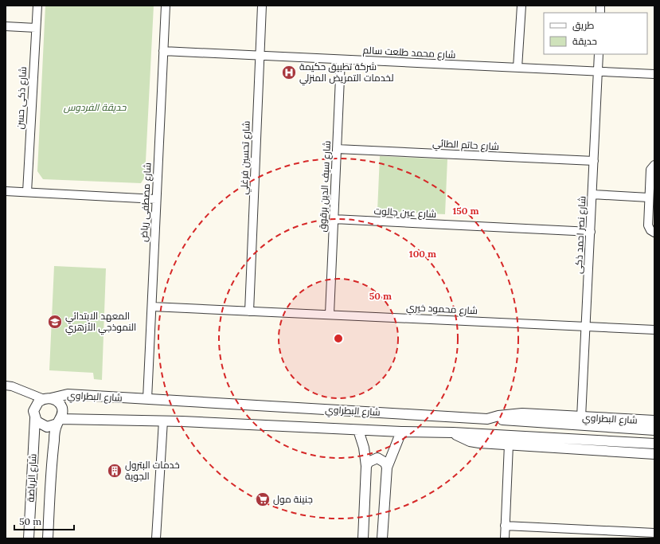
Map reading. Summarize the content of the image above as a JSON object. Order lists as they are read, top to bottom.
{
  "streets": {
    "street": [
      "شارع محمد طلعت سالم",
      "شارع ذكى حسن",
      "شارع حاتم الطائي",
      "شارع تحسين فرغلي",
      "شارع سيف الدين برقوق",
      "شارع مصطفى رياض",
      "شارع عين جالوت",
      "شارع نصر احمد ذكى",
      "شارع محمود خيري",
      "شارع البطراوي",
      "شارع الرياضة"
    ]
  },
  "crossings": [
    ["شارع محمد طلعت سالم", "شارع تحسين فرغلي"],
    ["شارع محمد طلعت سالم", "شارع سيف الدين برقوق"],
    ["شارع محمد طلعت سالم", "شارع مصطفى رياض"],
    ["شارع محمد طلعت سالم", "شارع نصر احمد ذكى"],
    ["شارع حاتم الطائي", "شارع سيف الدين برقوق"],
    ["شارع حاتم الطائي", "شارع نصر احمد ذكى"],
    ["شارع تحسين فرغلي", "شارع محمود خيري"],
    ["شارع سيف الدين برقوق", "شارع عين جالوت"],
    ["شارع سيف الدين برقوق", "شارع محمود خيري"],
    ["شارع مصطفى رياض", "شارع محمود خيري"],
    ["شارع مصطفى رياض", "شارع البطراوي"],
    ["شارع عين جالوت", "شارع نصر احمد ذكى"],
    ["شارع نصر احمد ذكى", "شارع محمود خيري"],
    ["شارع نصر احمد ذكى", "شارع البطراوي"],
    ["شارع البطراوي", "شارع الرياضة"]
  ],
  "parks": ["حديقة الفردوس"],
  "places": {
    "hospital": ["شركة تطبيق حكيمة لخدمات التمريض المنزلي"],
    "school or university": ["المعهد الابتدائي النموذجي الأزهري"],
    "building": ["خدمات البترول الجوية"],
    "supermarket": ["جنينة مول"]
  },
  "legend": ["طريق", "حديقة"],
  "scale_bar": "50 m",
  "rings": ["150 m", "100 m", "50 m"]
}
